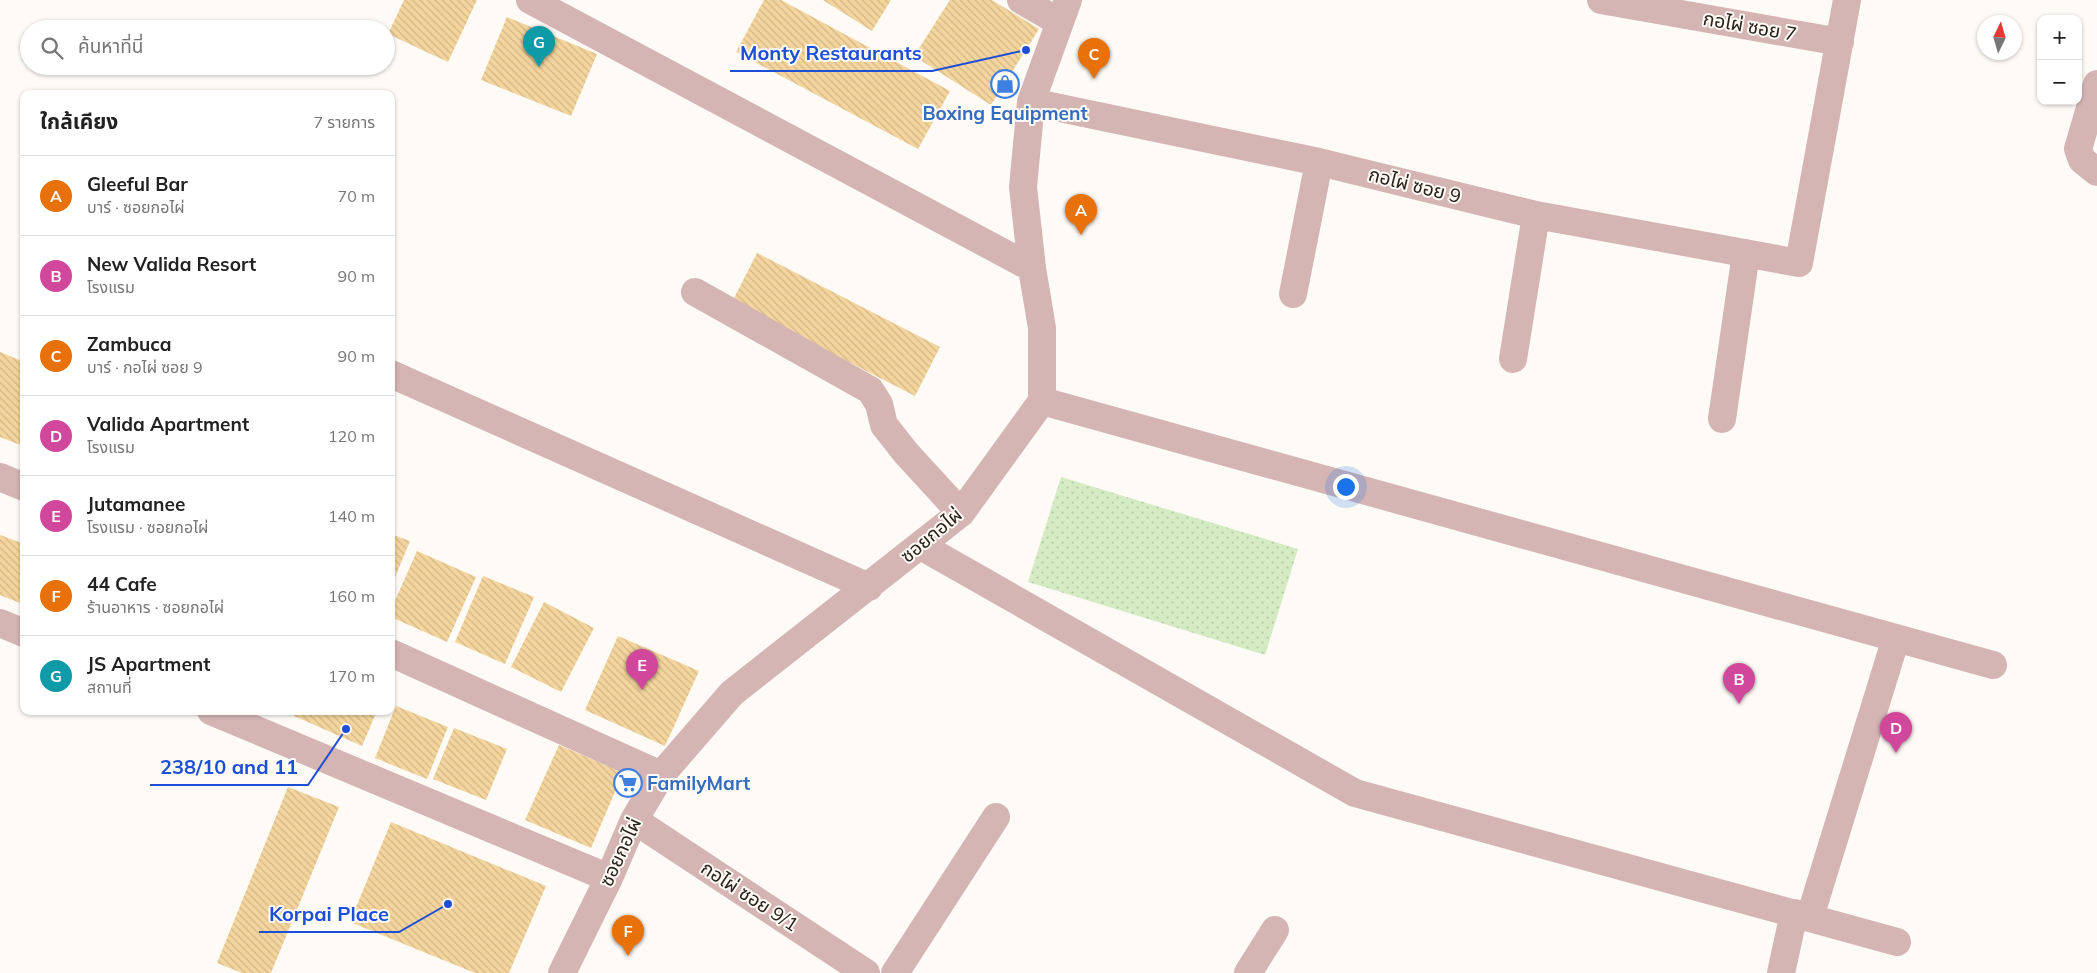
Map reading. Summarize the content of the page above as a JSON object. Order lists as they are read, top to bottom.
{
  "streets": {
    "street": [
      "กอไผ่ ซอย 7",
      "กอไผ่ ซอย 9",
      "ซอยกอไผ่",
      "กอไผ่ ซอย 9/1"
    ]
  },
  "crossings": [
    ["กอไผ่ ซอย 7", "กอไผ่ ซอย 9"],
    ["ซอยกอไผ่", "กอไผ่ ซอย 9/1"]
  ],
  "places": {
    "other": ["Monty Restaurants", "238/10 and 11", "Korpai Place"],
    "shop": ["Boxing Equipment"],
    "supermarket": ["FamilyMart"]
  },
  "north": "top",
  "page": {
    "map_buttons": ["+", "−"],
    "search": "ค้นหาที่นี่",
    "pins": [
      "G",
      "C",
      "A",
      "E",
      "B",
      "D",
      "F"
    ],
    "heading": ["ใกล้เคียง", "7 รายการ"],
    "list": [
      {
        "mark": "A",
        "name": "Gleeful Bar",
        "note": "บาร์ · ซอยกอไผ่",
        "value": "70 m"
      },
      {
        "mark": "B",
        "name": "New Valida Resort",
        "note": "โรงแรม",
        "value": "90 m"
      },
      {
        "mark": "C",
        "name": "Zambuca",
        "note": "บาร์ · กอไผ่ ซอย 9",
        "value": "90 m"
      },
      {
        "mark": "D",
        "name": "Valida Apartment",
        "note": "โรงแรม",
        "value": "120 m"
      },
      {
        "mark": "E",
        "name": "Jutamanee",
        "note": "โรงแรม · ซอยกอไผ่",
        "value": "140 m"
      },
      {
        "mark": "F",
        "name": "44 Cafe",
        "note": "ร้านอาหาร · ซอยกอไผ่",
        "value": "160 m"
      },
      {
        "mark": "G",
        "name": "JS Apartment",
        "note": "สถานที่",
        "value": "170 m"
      }
    ]
  }
}
